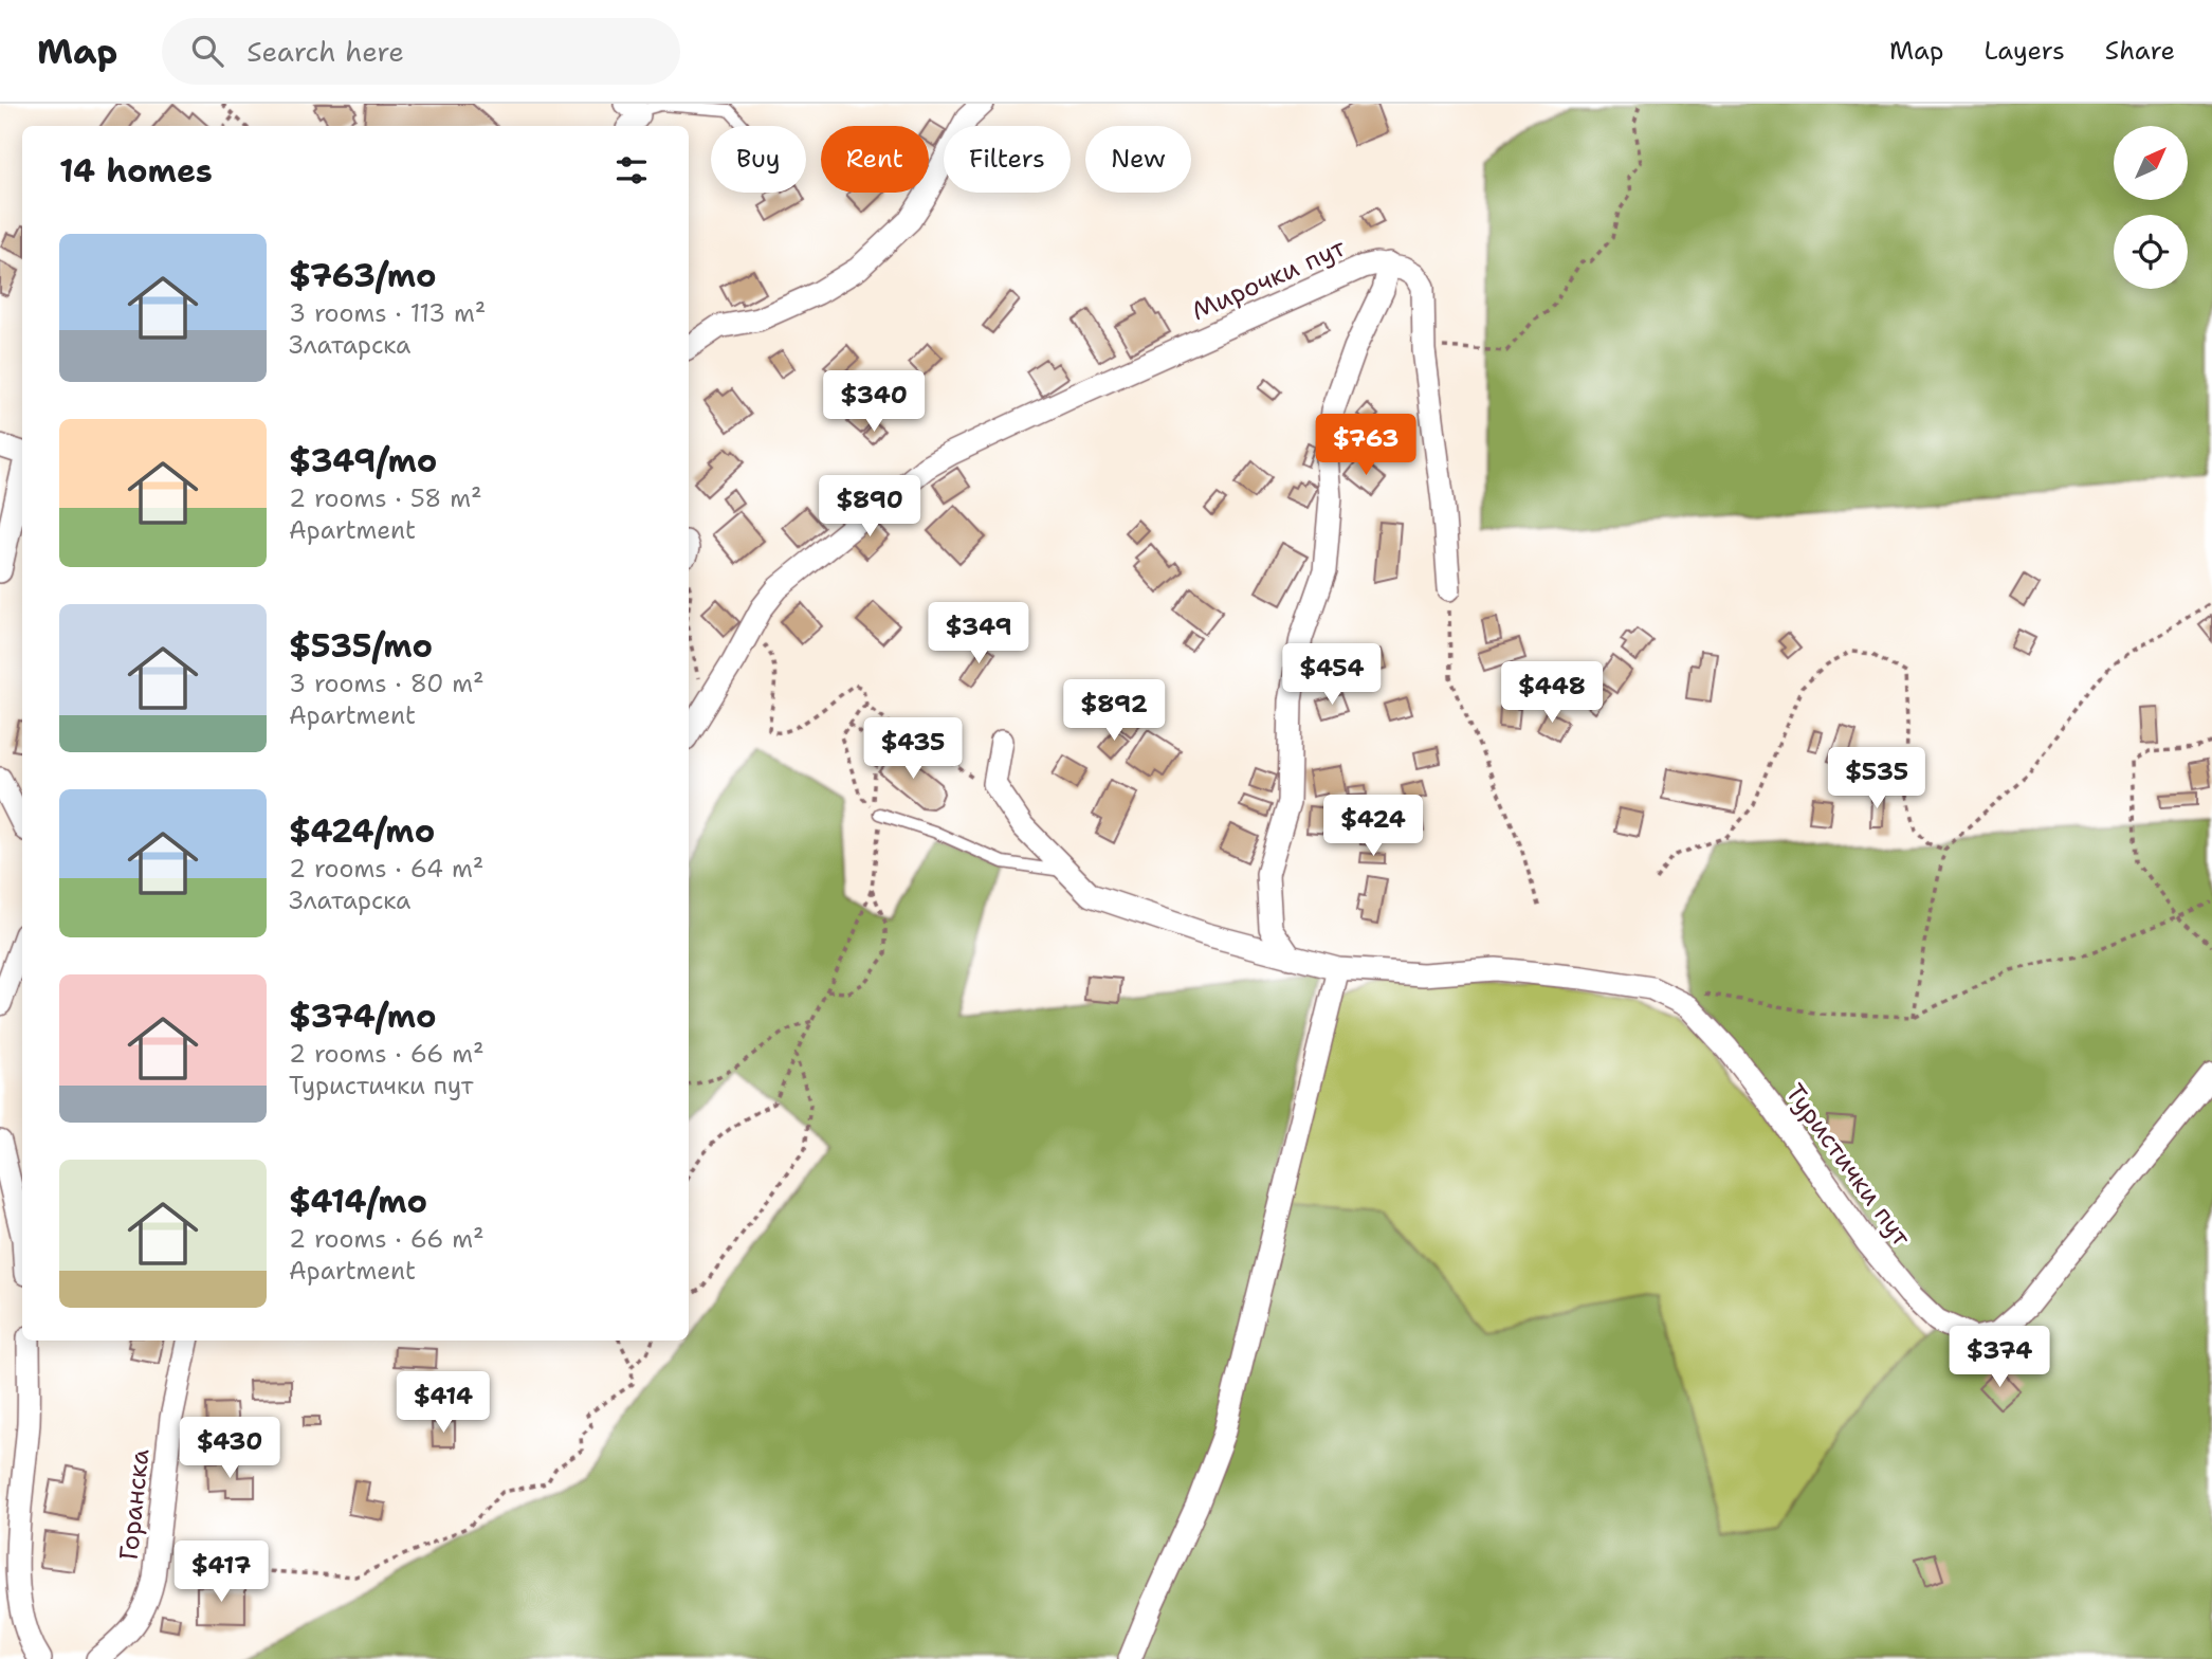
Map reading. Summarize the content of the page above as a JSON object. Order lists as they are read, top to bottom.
{
  "streets": {
    "street": ["Мирочки пут", "Туристички пут", "Горанска"]
  },
  "north": "top right",
  "page": {
    "header": "Map",
    "search": "Search here",
    "nav": ["Map", "Layers", "Share"],
    "chip": [
      "Buy",
      "Rent",
      "Filters",
      "New"
    ],
    "heading": "14 homes",
    "list": [
      {
        "name": "$763/mo",
        "note": "3 rooms · 113 m² · Златарска"
      },
      {
        "name": "$349/mo",
        "note": "2 rooms · 58 m² · Apartment"
      },
      {
        "name": "$535/mo",
        "note": "3 rooms · 80 m² · Apartment"
      },
      {
        "name": "$424/mo",
        "note": "2 rooms · 64 m² · Златарска"
      },
      {
        "name": "$374/mo",
        "note": "2 rooms · 66 m² · Туристички пут"
      },
      {
        "name": "$414/mo",
        "note": "2 rooms · 66 m² · Apartment"
      }
    ],
    "price": [
      "$340",
      "$763",
      "$890",
      "$349",
      "$454",
      "$448",
      "$892",
      "$435",
      "$535",
      "$424",
      "$374",
      "$414",
      "$430",
      "$417"
    ]
  }
}
